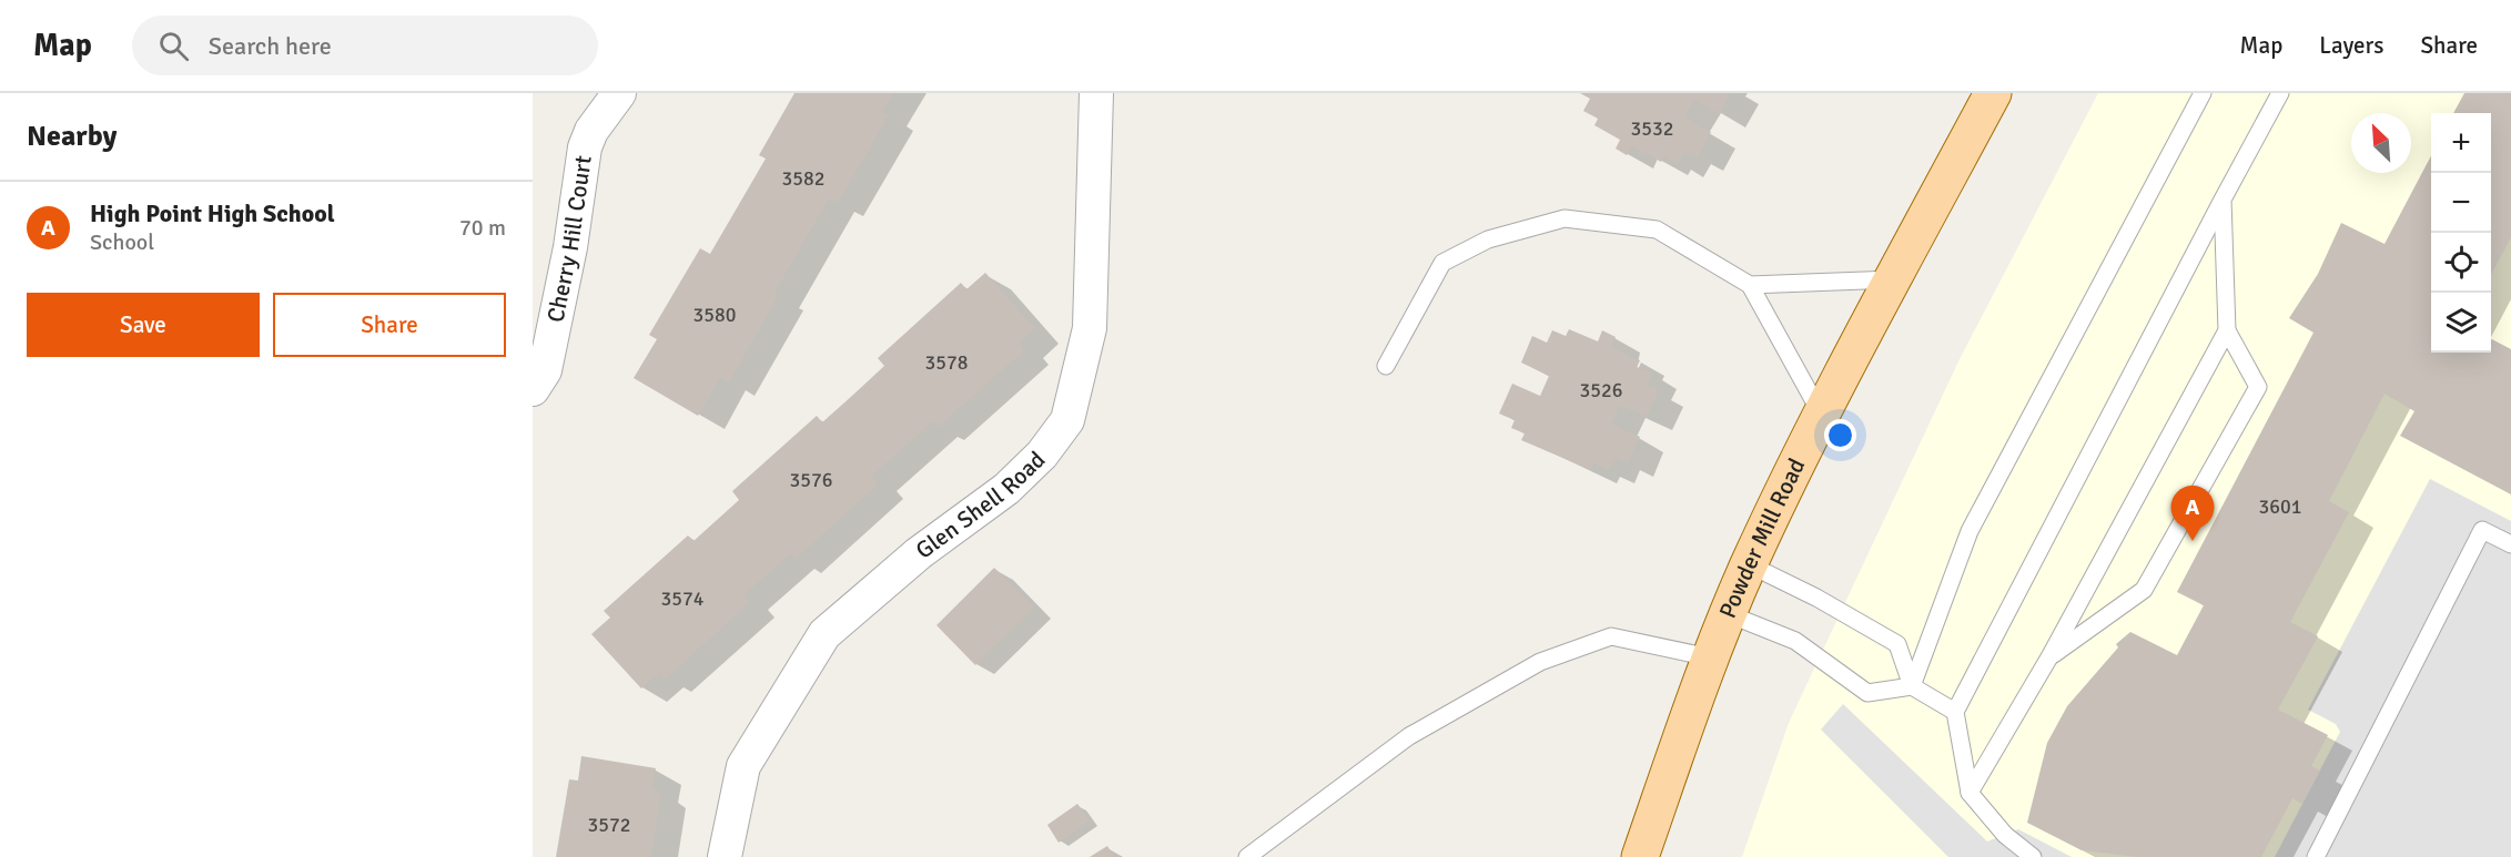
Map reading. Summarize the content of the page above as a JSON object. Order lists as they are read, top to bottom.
{
  "streets": {
    "main road": ["Powder Mill Road"],
    "street": ["Cherry Hill Court", "Glen Shell Road"]
  },
  "house_numbers": [
    "3532",
    "3582",
    "3580",
    "3578",
    "3526",
    "3576",
    "3601",
    "3574",
    "3572"
  ],
  "north": "top left",
  "page": {
    "header": "Map",
    "search": "Search here",
    "nav": ["Map", "Layers", "Share"],
    "heading": "Nearby",
    "map_buttons": ["+", "−"],
    "list": [
      {
        "mark": "A",
        "name": "High Point High School",
        "note": "School",
        "value": "70 m"
      }
    ],
    "buttons": ["Save", "Share"],
    "pins": "A"
  }
}
